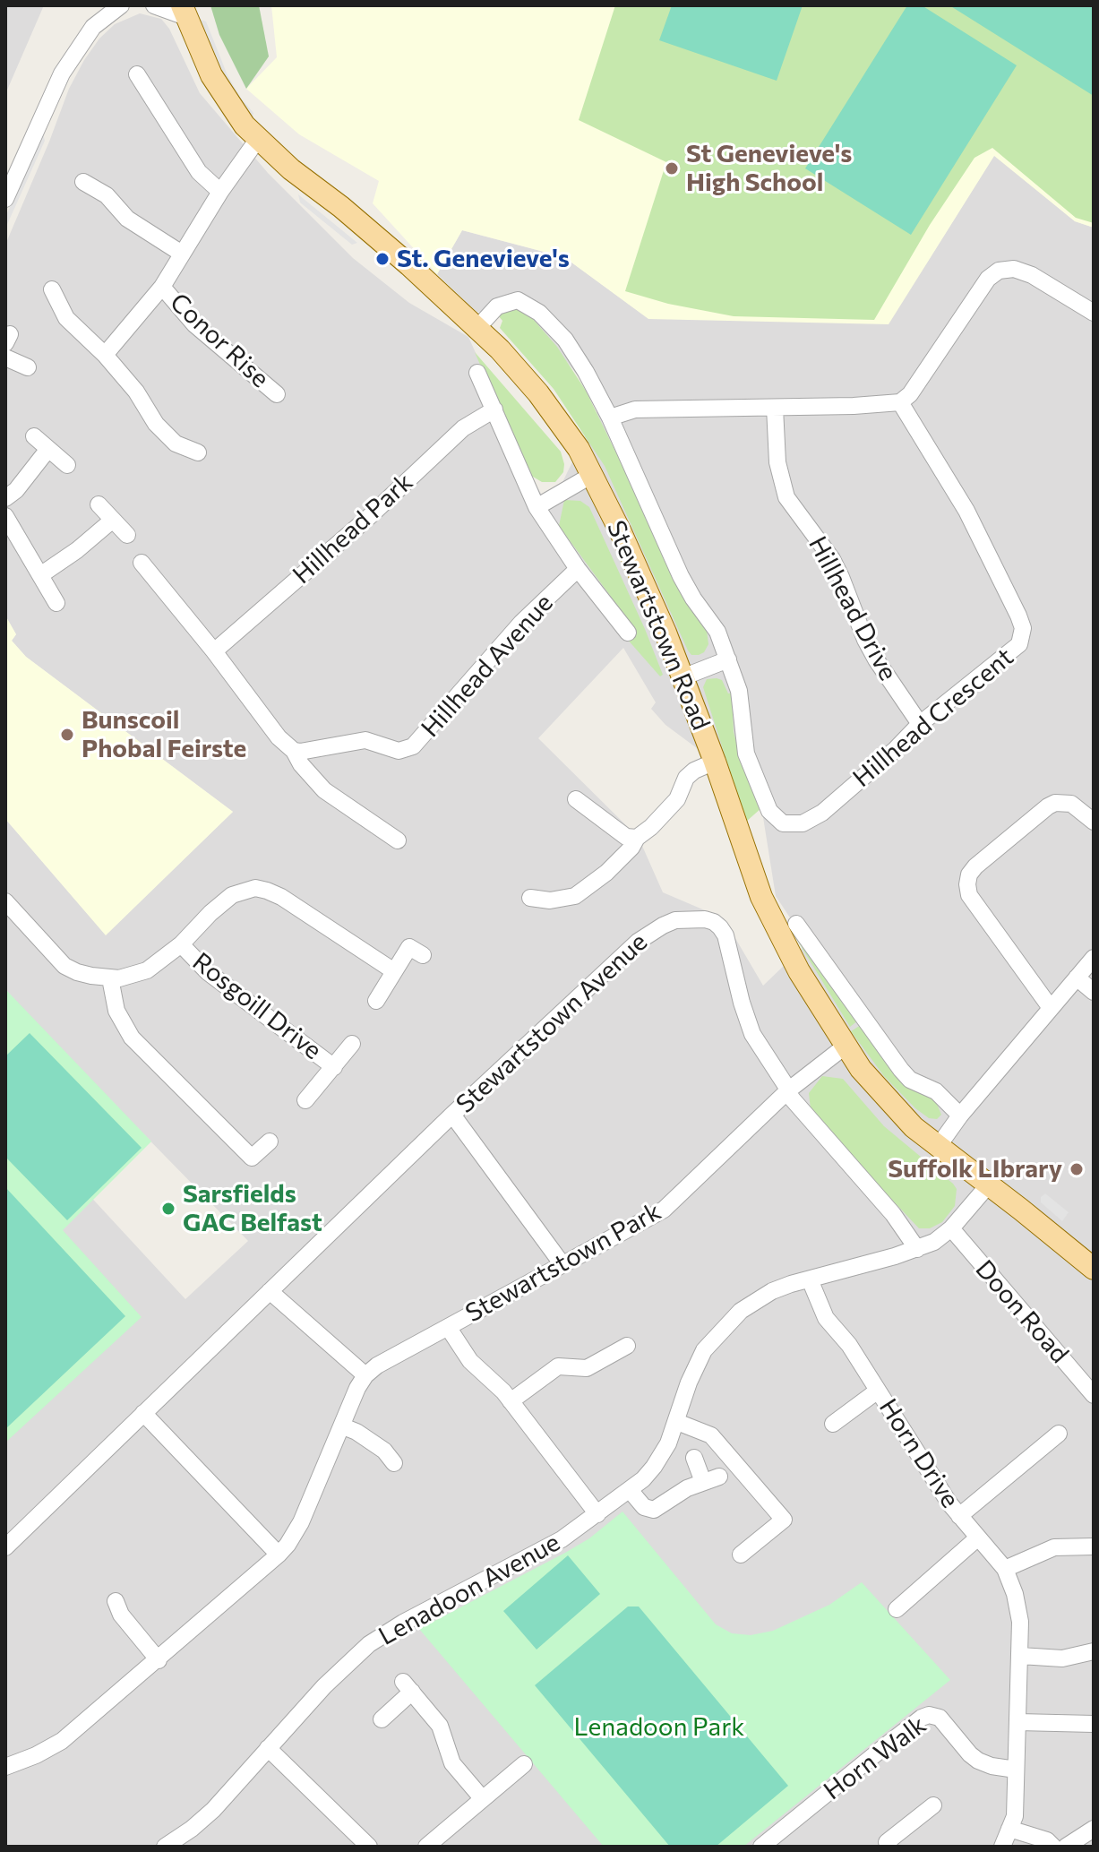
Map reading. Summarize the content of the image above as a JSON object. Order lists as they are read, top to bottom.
{
  "streets": {
    "main road": ["Stewartstown Road"],
    "street": [
      "Conor Rise",
      "Hillhead Park",
      "Hillhead Drive",
      "Hillhead Avenue",
      "Hillhead Crescent",
      "Rosgoill Drive",
      "Stewartstown Avenue",
      "Stewartstown Park",
      "Doon Road",
      "Horn Drive",
      "Lenadoon Avenue",
      "Horn Walk"
    ]
  },
  "crossings": [
    ["Conor Rise", "Stewartstown Road"],
    ["Hillhead Drive", "Hillhead Crescent"],
    ["Stewartstown Road", "Hillhead Crescent"],
    ["Stewartstown Road", "Stewartstown Park"],
    ["Stewartstown Road", "Lenadoon Avenue"],
    ["Stewartstown Avenue", "Stewartstown Park"],
    ["Stewartstown Avenue", "Lenadoon Avenue"],
    ["Doon Road", "Lenadoon Avenue"],
    ["Horn Drive", "Lenadoon Avenue"],
    ["Horn Drive", "Horn Walk"]
  ],
  "parks": ["Lenadoon Park"],
  "places": [
    "St Genevieve's High School",
    "St. Genevieve's",
    "Bunscoil Phobal Feirste",
    "Suffolk LIbrary",
    "Sarsfields GAC Belfast"
  ]
}
